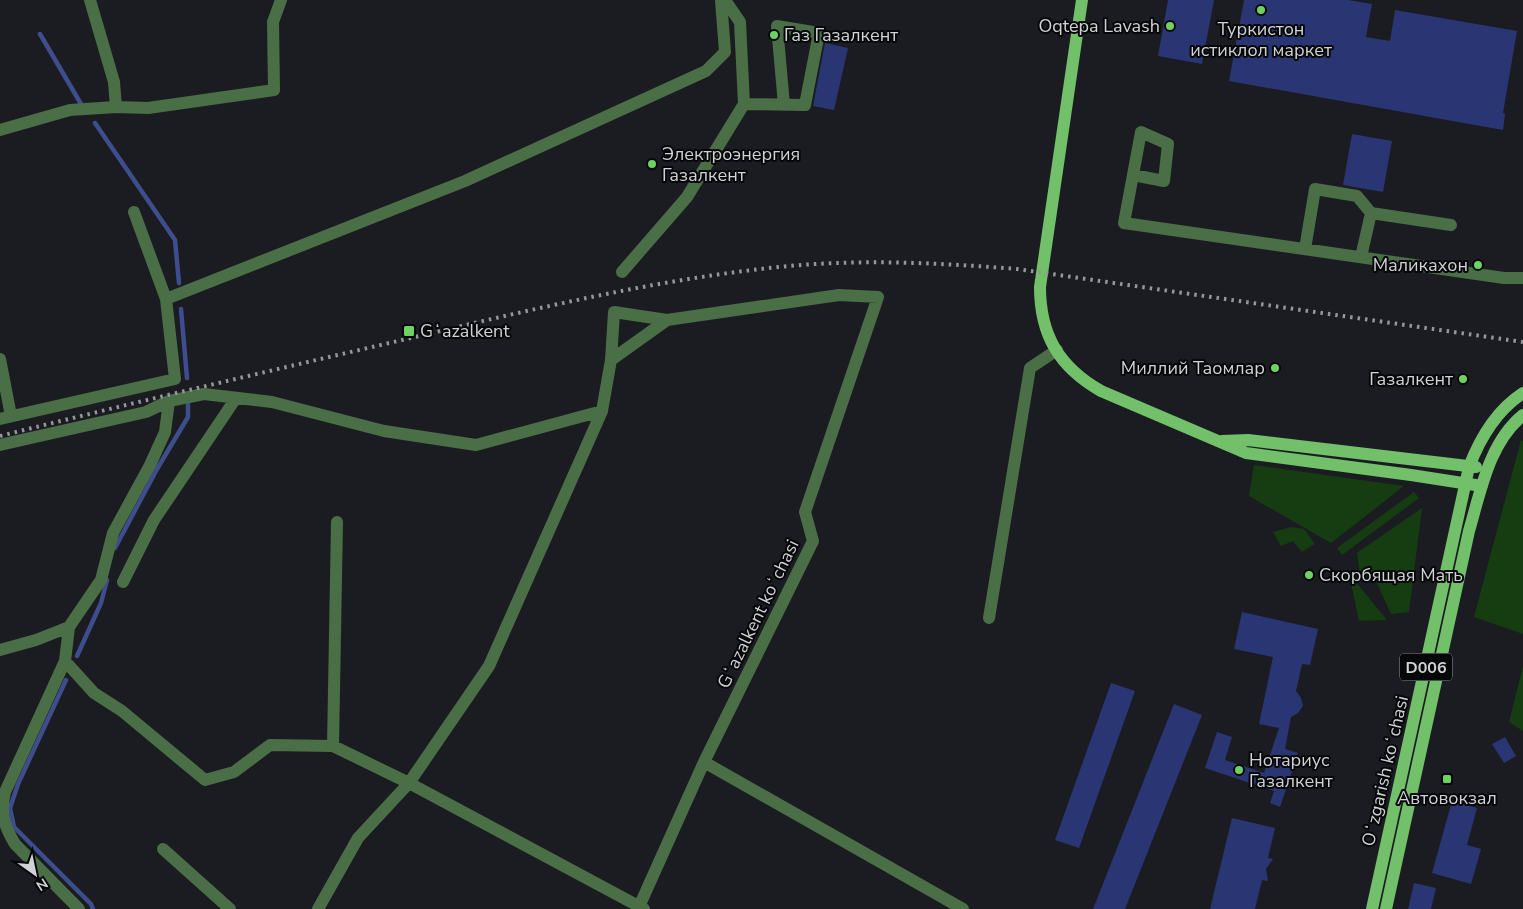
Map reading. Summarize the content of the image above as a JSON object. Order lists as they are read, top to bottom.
{
  "streets": {
    "main road": ["D006", "Oʻzgarish koʻchasi"],
    "street": ["Gʻazalkent koʻchasi"]
  },
  "places": {
    "other": [
      "Туркистон истиклол маркет",
      "Oqtepa Lavash",
      "Газ Газалкент",
      "Электроэнергия Газалкент",
      "Маликахон",
      "Миллий Таомлар",
      "Газалкент",
      "Скорбящая Мать",
      "Нотариус Газалкент"
    ],
    "transit": ["Gʻazalkent", "Автовокзал"]
  },
  "north": "bottom right"
}
